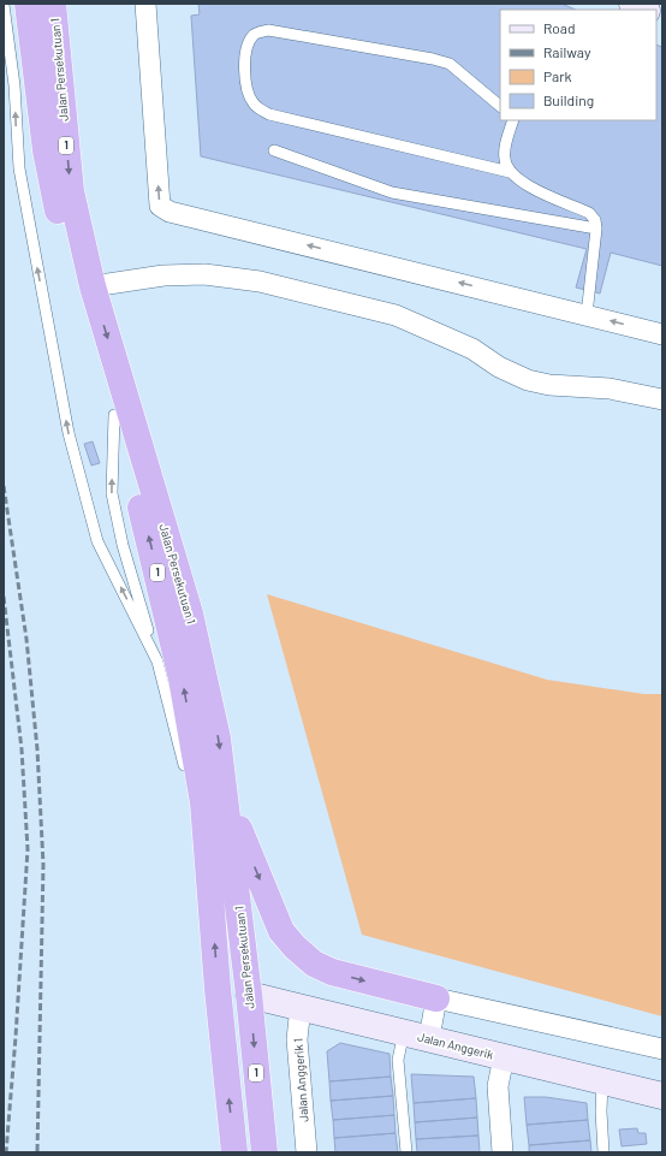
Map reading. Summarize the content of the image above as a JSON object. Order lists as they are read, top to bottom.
{
  "streets": {
    "highway": ["Jalan Persekutuan 1", "1"],
    "street": ["Jalan Anggerik", "Jalan Anggerik 1"]
  },
  "crossings": [
    ["Jalan Persekutuan 1", "Jalan Anggerik"],
    ["Jalan Anggerik", "Jalan Anggerik 1"]
  ],
  "legend": [
    "Road",
    "Railway",
    "Park",
    "Building"
  ]
}
